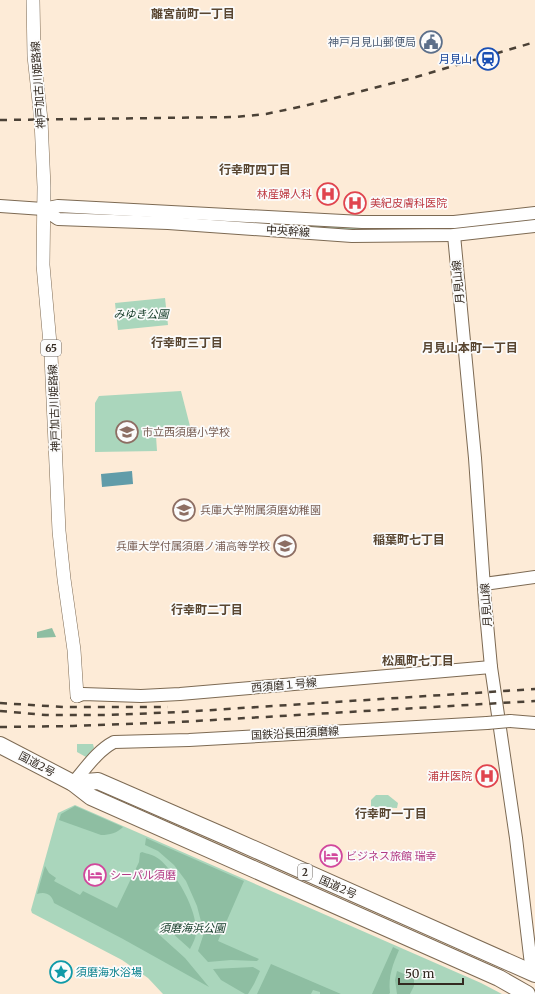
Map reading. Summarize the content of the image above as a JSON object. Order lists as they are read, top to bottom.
{
  "streets": {
    "highway": ["国道2号", "2"],
    "main road": ["神戸加古川姫路線", "65"],
    "street": [
      "中央幹線",
      "月見山線",
      "西須磨１号線",
      "国鉄沿長田須磨線"
    ]
  },
  "crossings": [
    ["神戸加古川姫路線", "中央幹線"],
    ["神戸加古川姫路線", "西須磨１号線"],
    ["中央幹線", "月見山線"],
    ["月見山線", "西須磨１号線"],
    ["月見山線", "国道2号"],
    ["国鉄沿長田須磨線", "国道2号"]
  ],
  "districts": [
    "離宮前町一丁目",
    "行幸町四丁目",
    "行幸町三丁目",
    "月見山本町一丁目",
    "稲葉町七丁目",
    "行幸町二丁目",
    "松風町七丁目",
    "行幸町一丁目"
  ],
  "parks": ["みゆき公園", "須磨海浜公園"],
  "places": {
    "public building": ["神戸月見山郵便局"],
    "station": ["月見山"],
    "hospital": ["林産婦人科", "美紀皮膚科医院", "浦井医院"],
    "school or university": ["市立西須磨小学校", "兵庫大学附属須磨幼稚園", "兵庫大学付属須磨ノ浦高等学校"],
    "hotel": ["ビジネス旅館 瑞幸", "シーパル須磨"],
    "place": ["須磨海水浴場"]
  },
  "scale_bar": "50 m"
}
